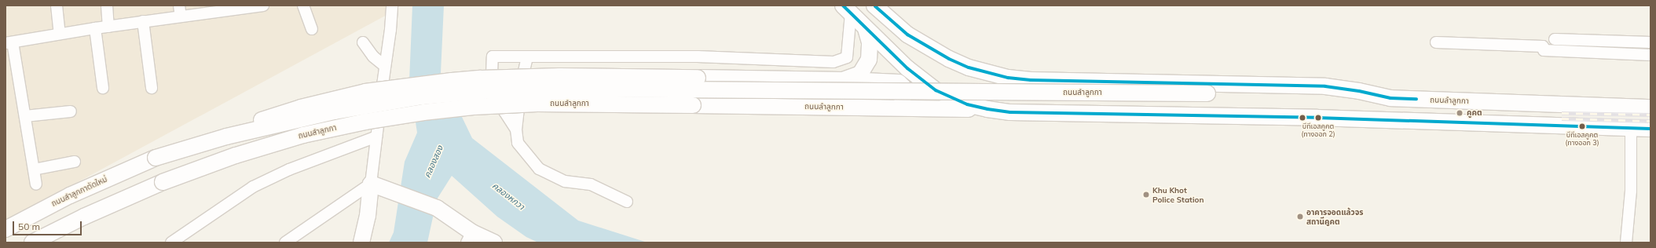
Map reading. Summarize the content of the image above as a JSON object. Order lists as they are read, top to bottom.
{
  "streets": {
    "main road": ["ถนนลำลูกกา", "ถนนลำลูกกาตัดใหม่"]
  },
  "crossings": [
    ["ถนนลำลูกกา", "ถนนลำลูกกาตัดใหม่"]
  ],
  "water": ["คลองสอง", "คลองหกวา"],
  "places": [
    "คูคต",
    "บีทีเอสคูคต (ทางออก 2)",
    "บีทีเอสคูคต (ทางออก 3)",
    "Khu Khot Police Station",
    "อาคารจอดแล้วจร สถานีคูคต"
  ],
  "scale_bar": "50 m"
}
